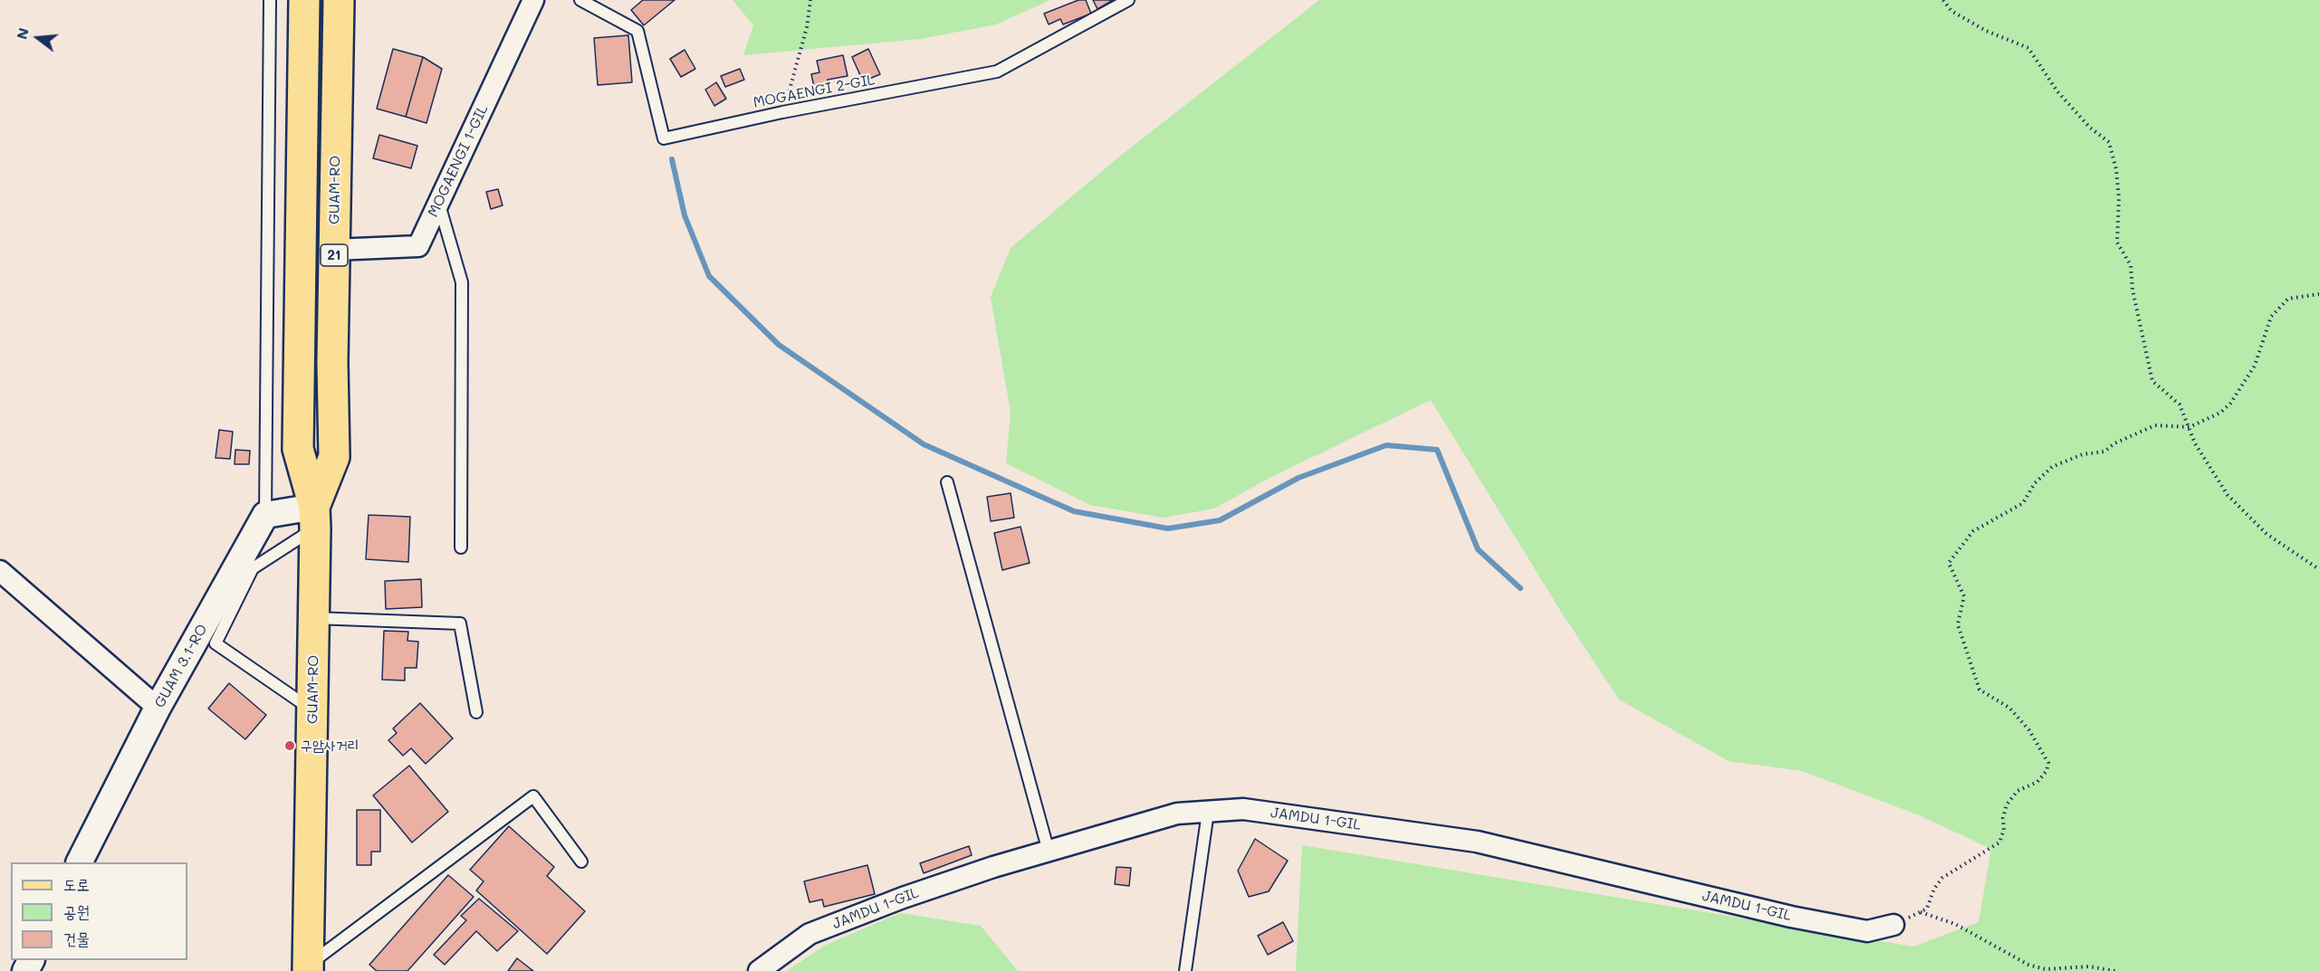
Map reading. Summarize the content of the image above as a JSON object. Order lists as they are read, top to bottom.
{
  "streets": {
    "main road": ["GUAM-RO", "21"],
    "street": ["MOGAENGI 1-GIL", "GUAM 3.1-RO", "JAMDU 1-GIL"],
    "lane": ["MOGAENGI 2-GIL"]
  },
  "crossings": [
    ["MOGAENGI 1-GIL", "GUAM-RO"]
  ],
  "places": ["구암사거리"],
  "legend": ["도로", "공원", "건물"],
  "north": "left"
}
